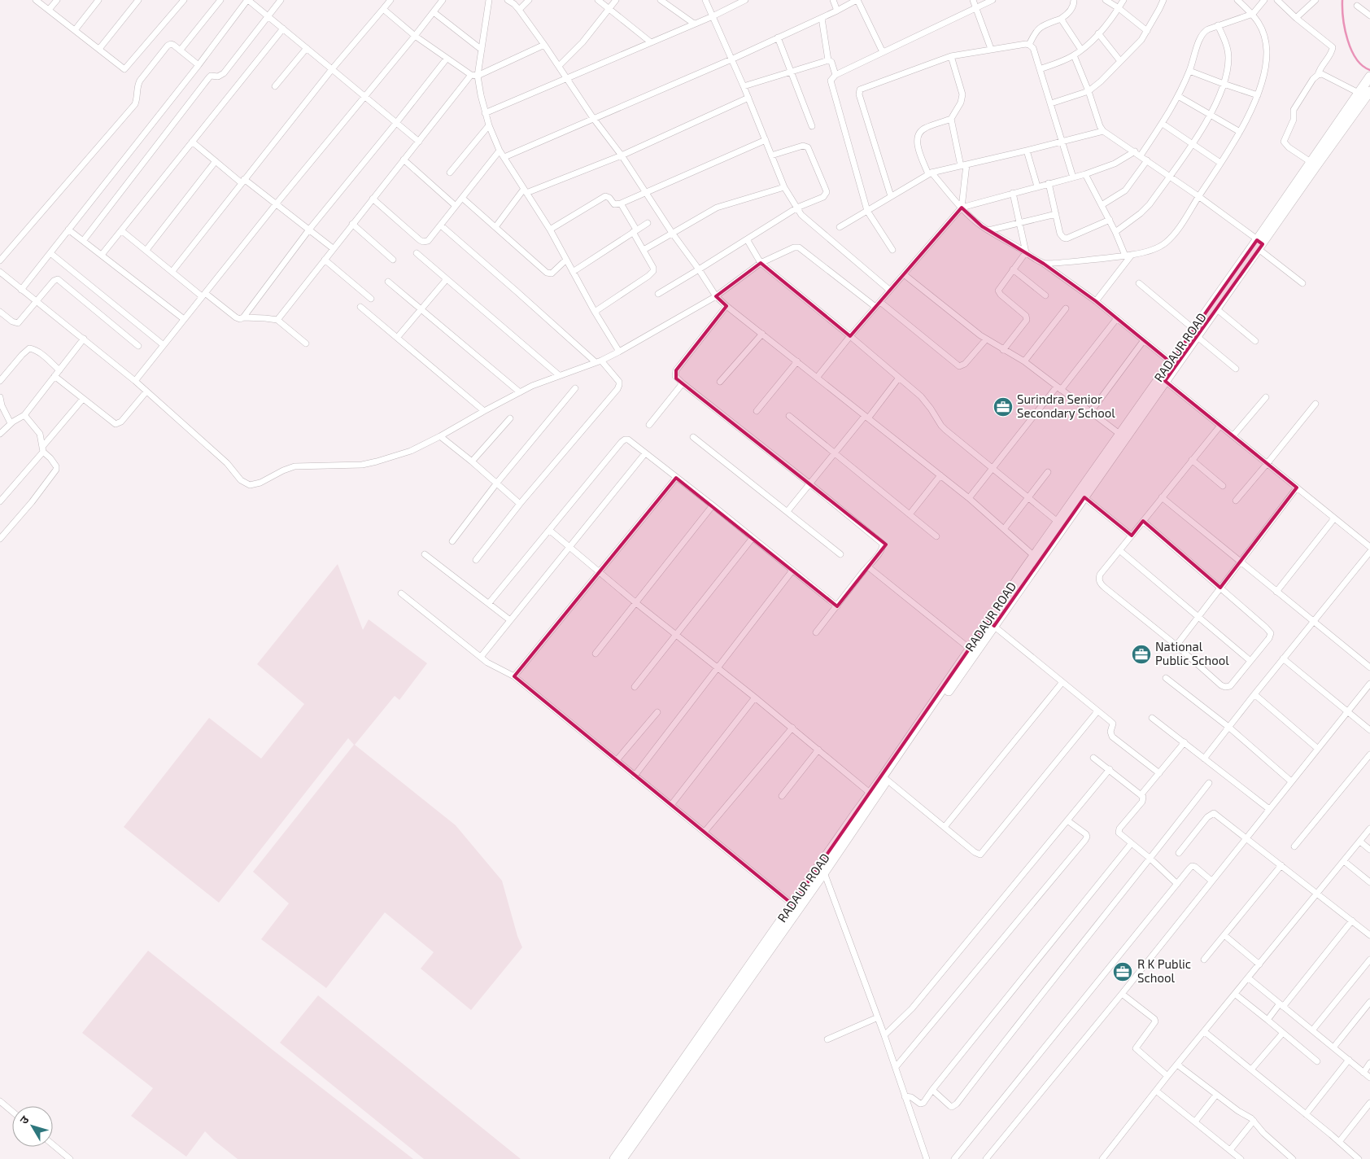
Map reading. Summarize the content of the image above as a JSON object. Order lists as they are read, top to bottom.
{
  "streets": {
    "main road": ["RADAUR ROAD"]
  },
  "places": {
    "office": ["Surindra Senior Secondary School", "National Public School", "R K Public School"]
  },
  "north": "top left"
}
